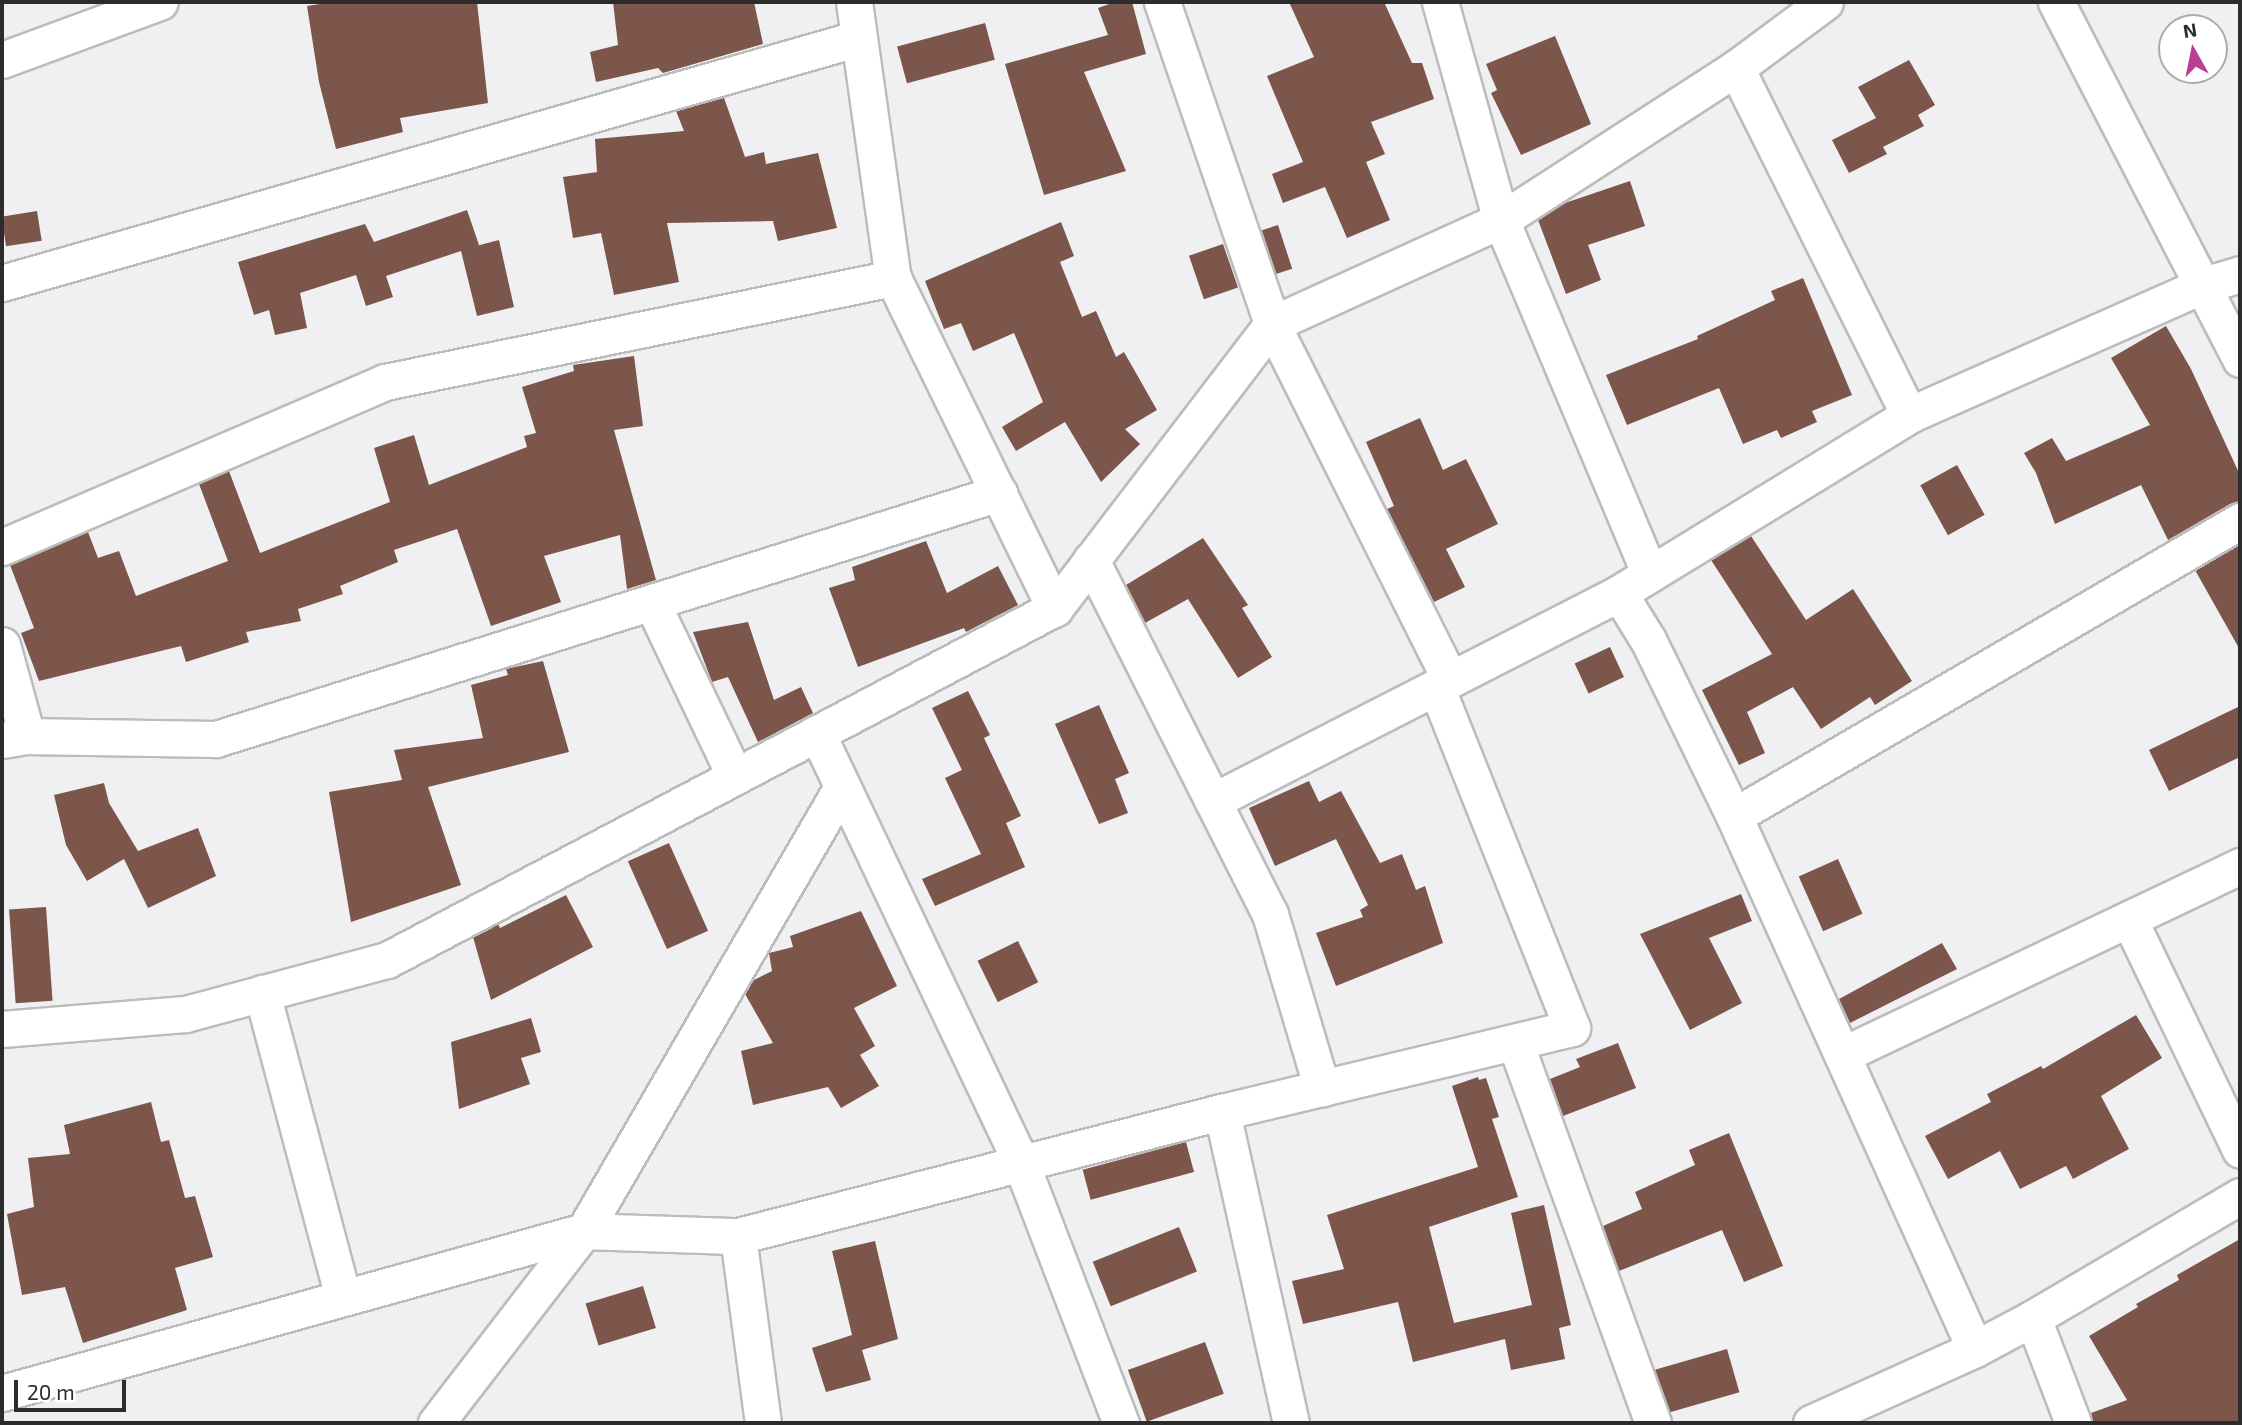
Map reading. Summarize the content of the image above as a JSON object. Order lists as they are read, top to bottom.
{
  "scale_bar": "20 m",
  "north": "top"
}
